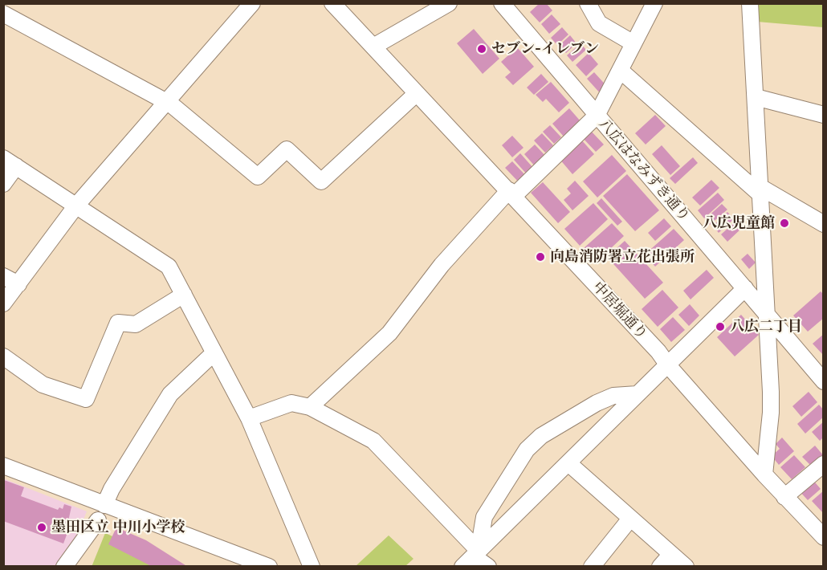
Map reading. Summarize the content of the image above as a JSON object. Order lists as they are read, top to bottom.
{
  "streets": {
    "street": ["八広はなみずき通り", "中居堀通り"]
  },
  "places": [
    "セブン-イレブン",
    "八広児童館",
    "向島消防署立花出張所",
    "八広二丁目",
    "墨田区立 中川小学校"
  ]
}
